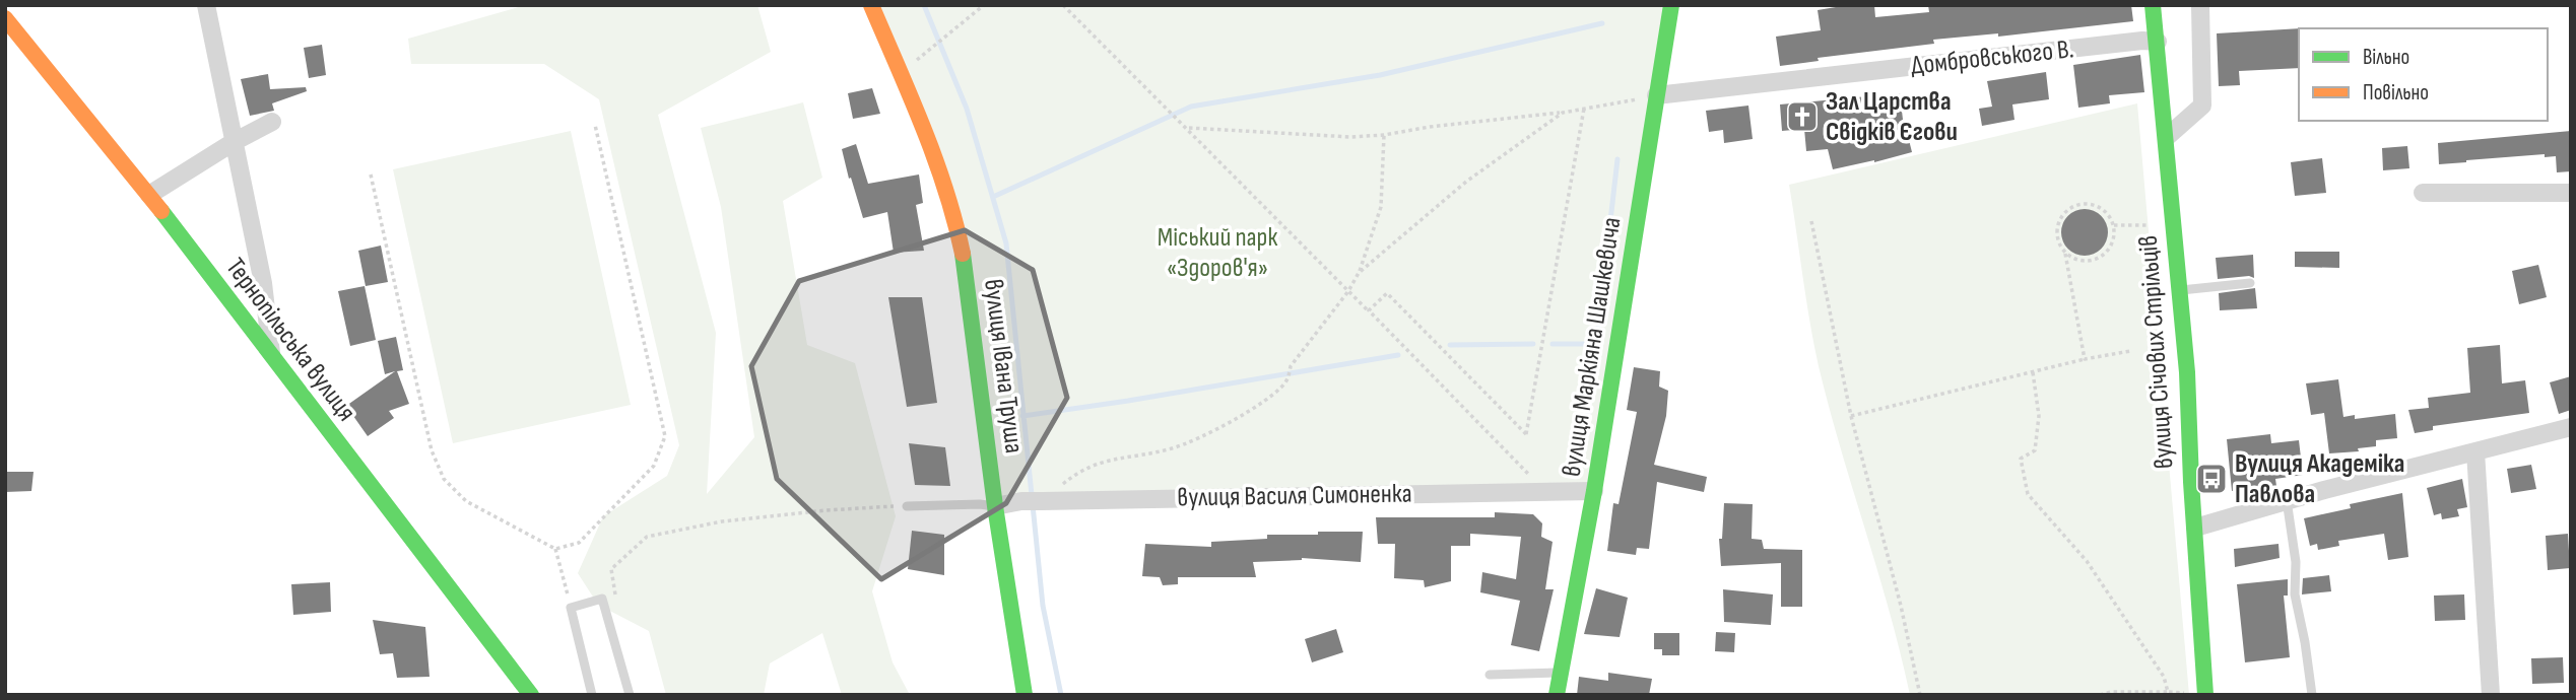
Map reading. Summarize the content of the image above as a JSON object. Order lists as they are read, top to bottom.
{
  "streets": {
    "street": [
      "Домбровського В.",
      "Тернопільська вулиця",
      "вулиця Маркіяна Шашкевича",
      "вулиця Січових Стрільців",
      "вулиця Івана Труша",
      "вулиця Василя Симоненка"
    ]
  },
  "crossings": [
    ["Домбровського В.", "вулиця Маркіяна Шашкевича"],
    ["Домбровського В.", "вулиця Січових Стрільців"],
    ["вулиця Маркіяна Шашкевича", "вулиця Василя Симоненка"],
    ["вулиця Івана Труша", "вулиця Василя Симоненка"]
  ],
  "parks": ["Міський парк «Здоров'я»"],
  "places": {
    "church": ["Зал Царства Свідків Єгови"],
    "bus stop": ["Вулиця Академіка Павлова"]
  },
  "legend": ["Вільно", "Повільно"]
}
